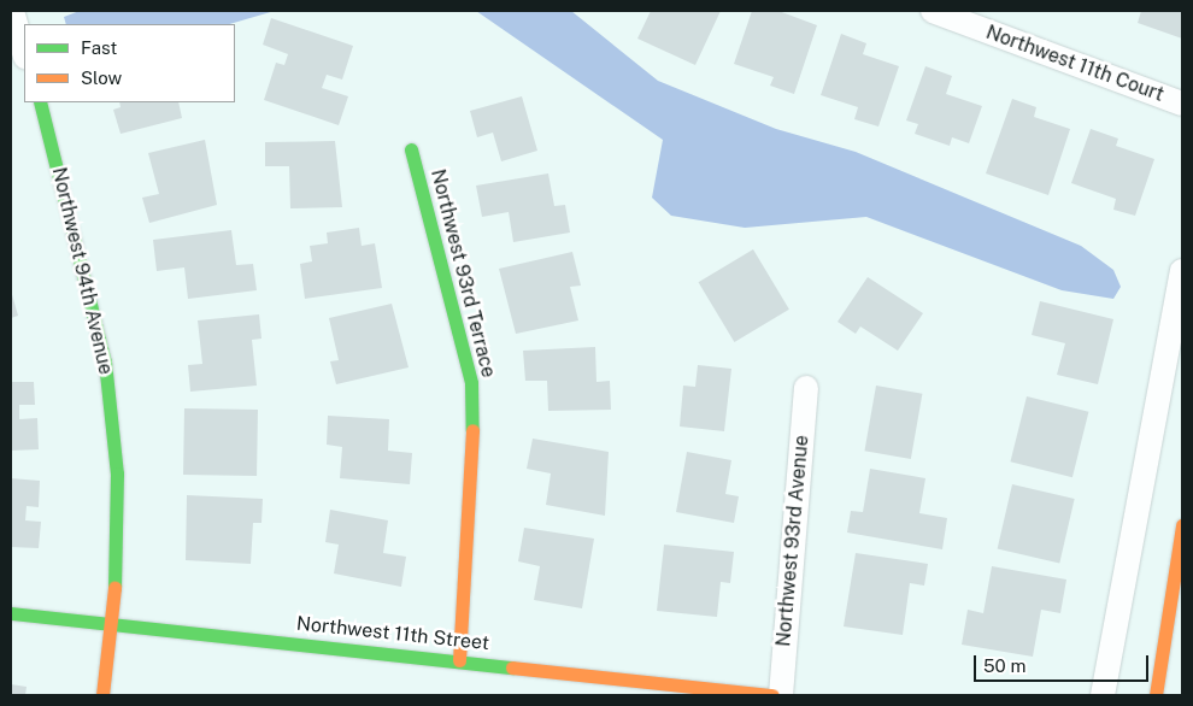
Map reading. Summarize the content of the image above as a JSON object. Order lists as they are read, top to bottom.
{
  "streets": {
    "street": [
      "Northwest 11th Court",
      "Northwest 94th Avenue",
      "Northwest 93rd Terrace",
      "Northwest 93rd Avenue",
      "Northwest 11th Street"
    ]
  },
  "crossings": [
    ["Northwest 94th Avenue", "Northwest 11th Street"],
    ["Northwest 93rd Terrace", "Northwest 11th Street"]
  ],
  "legend": ["Fast", "Slow"],
  "scale_bar": "50 m"
}
